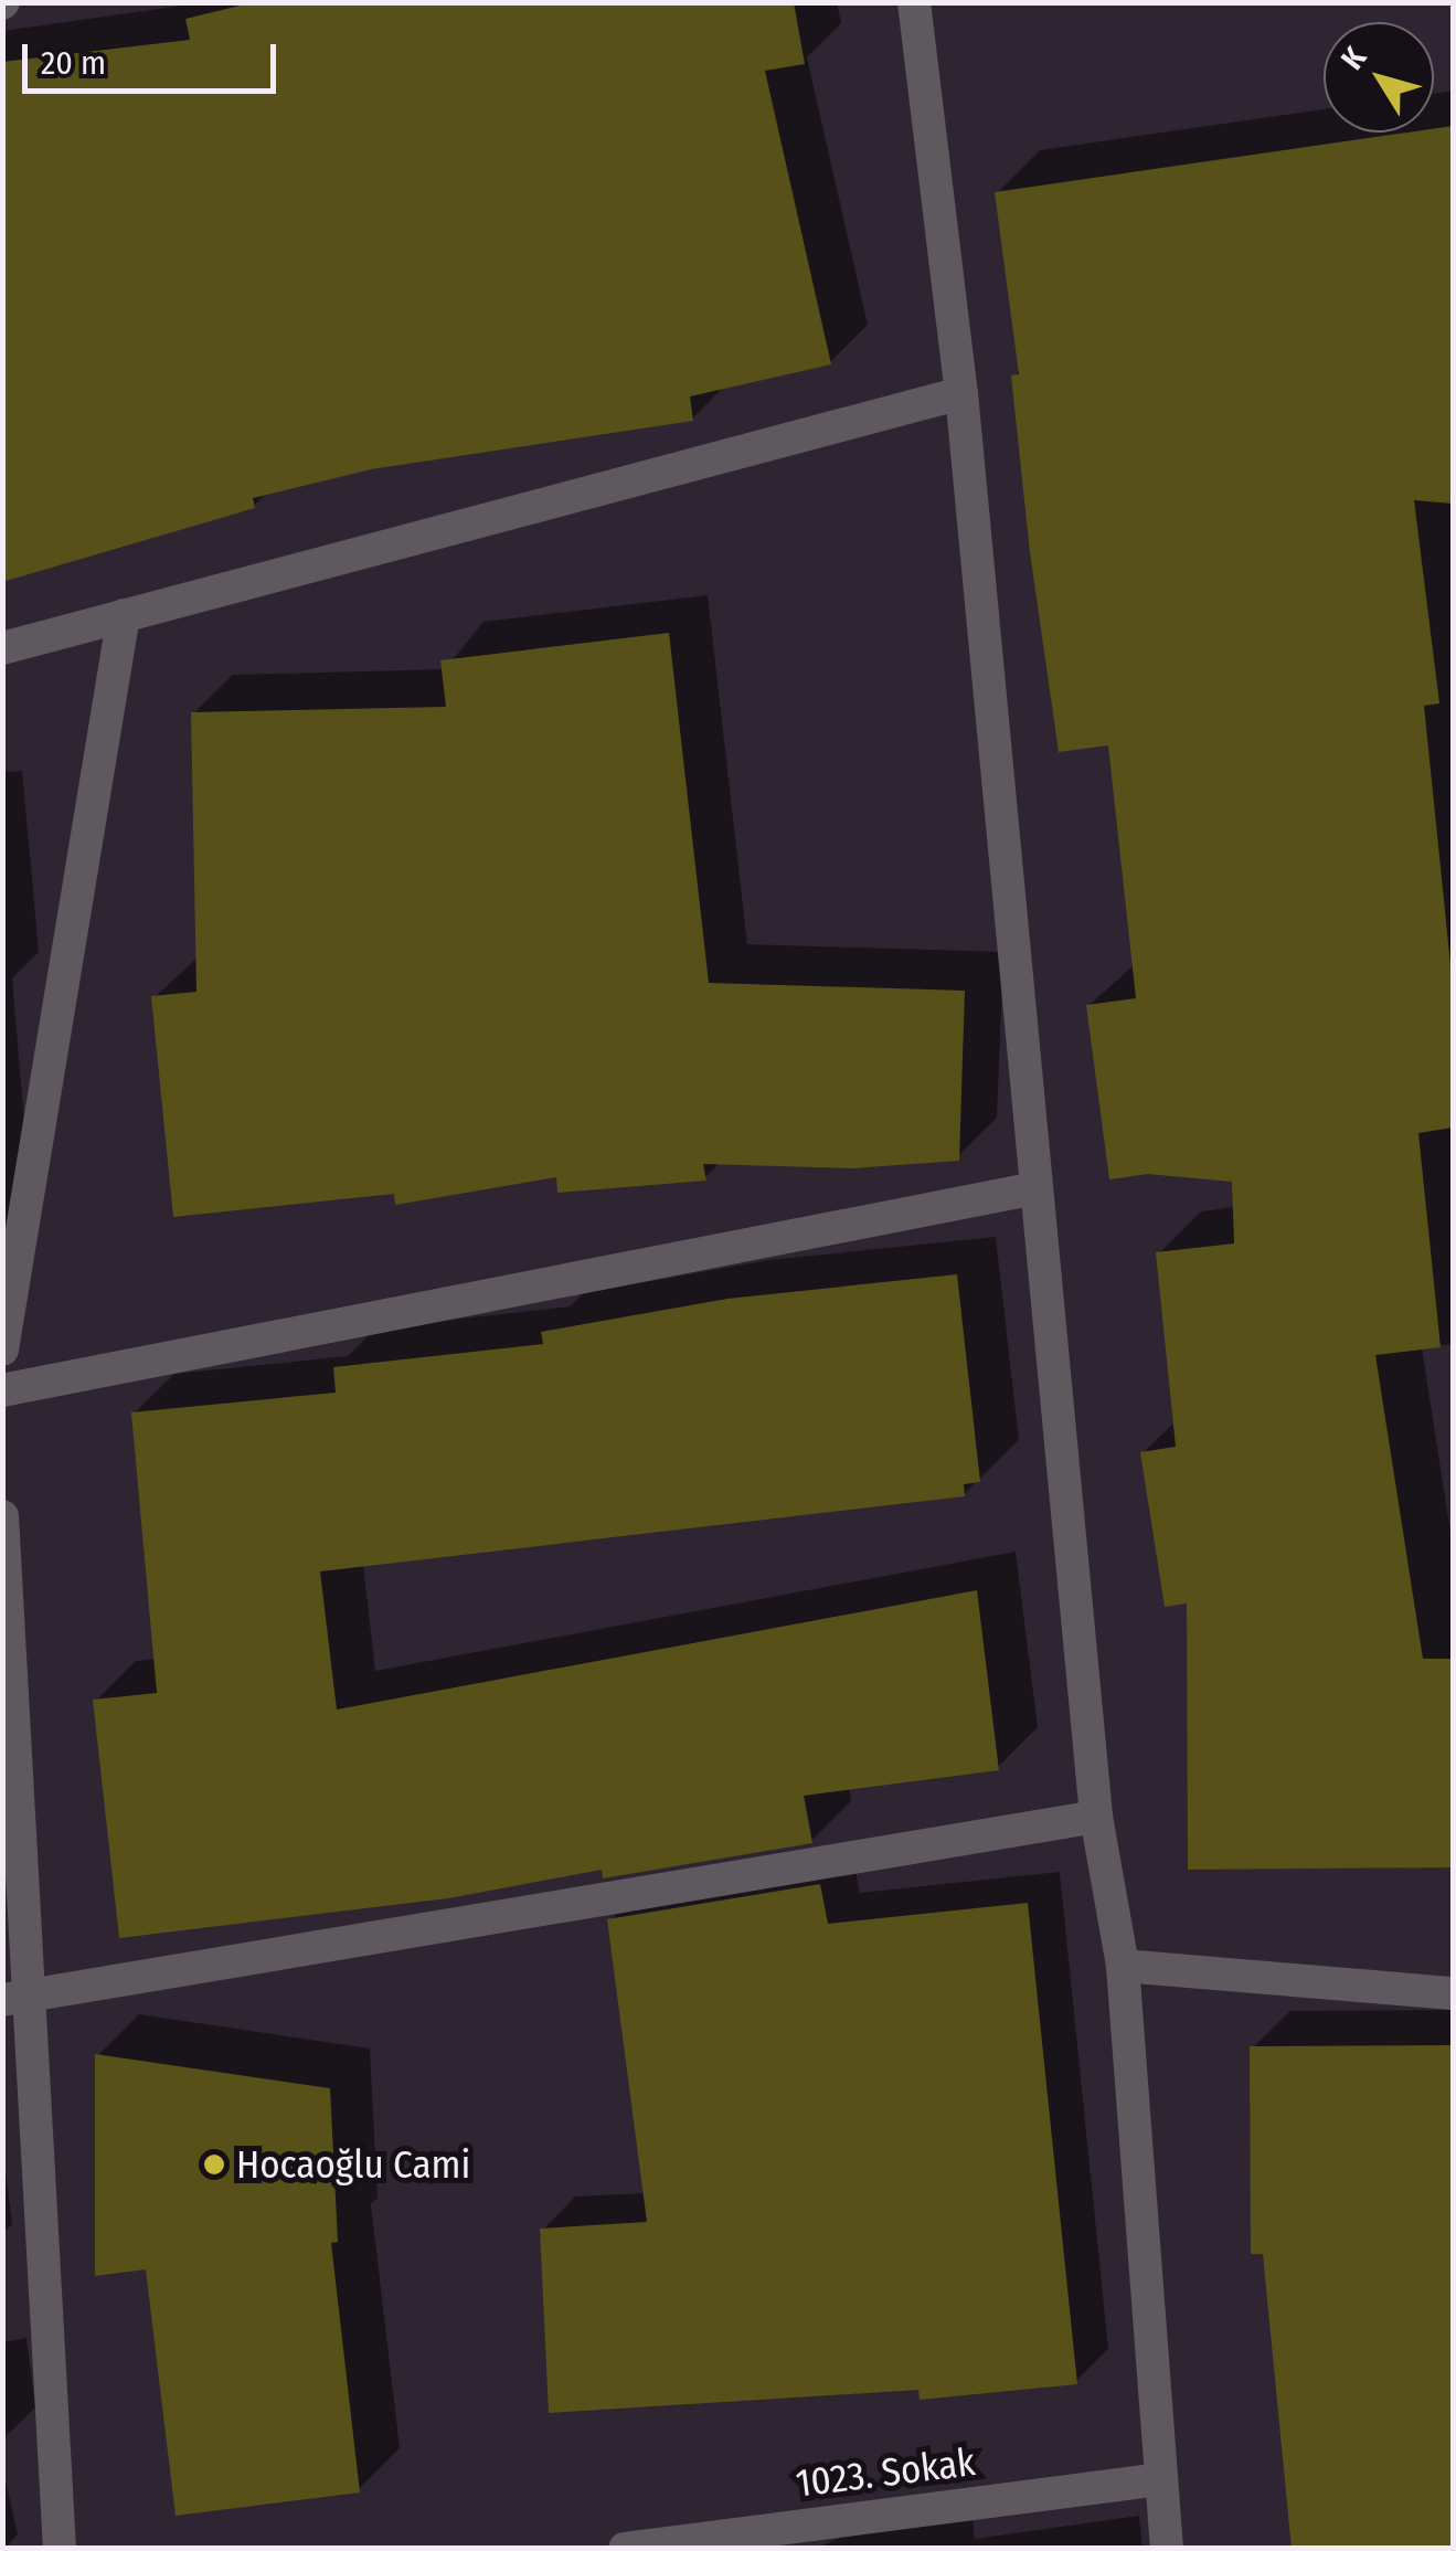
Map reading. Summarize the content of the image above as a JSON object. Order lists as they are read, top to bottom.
{
  "streets": {
    "street": ["1023. Sokak"]
  },
  "places": ["Hocaoğlu Cami"],
  "scale_bar": "20 m",
  "north": "top left"
}
